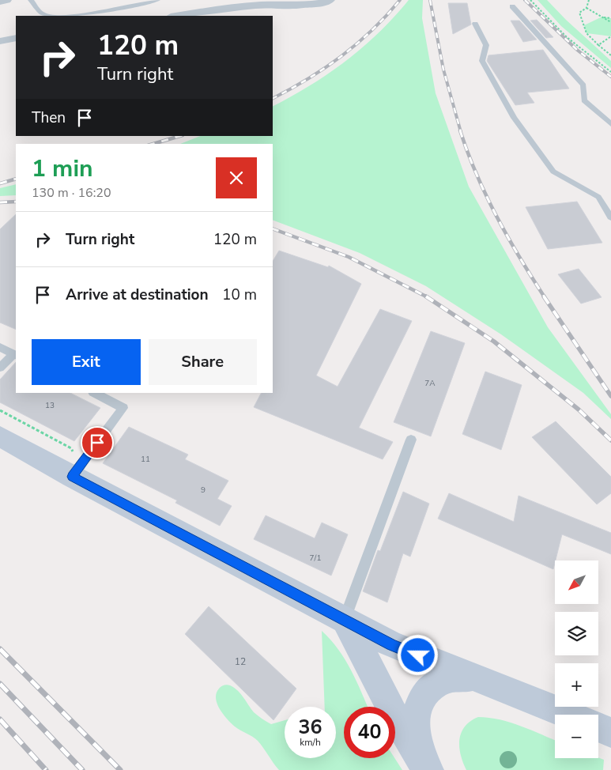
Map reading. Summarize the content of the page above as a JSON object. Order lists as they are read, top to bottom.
{
  "house_numbers": [
    "7А",
    "13",
    "11",
    "9",
    "7/1",
    "12"
  ],
  "north": "bottom left",
  "page": {
    "turn": ["120 m", "Turn right"],
    "then": "Then",
    "heading": ["1 min", "130 m · 16:20"],
    "list": [
      {
        "name": "Turn right",
        "value": "120 m"
      },
      {
        "name": "Arrive at destination",
        "value": "10 m"
      }
    ],
    "buttons": ["Exit", "Share"],
    "map_buttons": ["+", "−"],
    "speed": "36 km/h",
    "limit": "40"
  }
}
